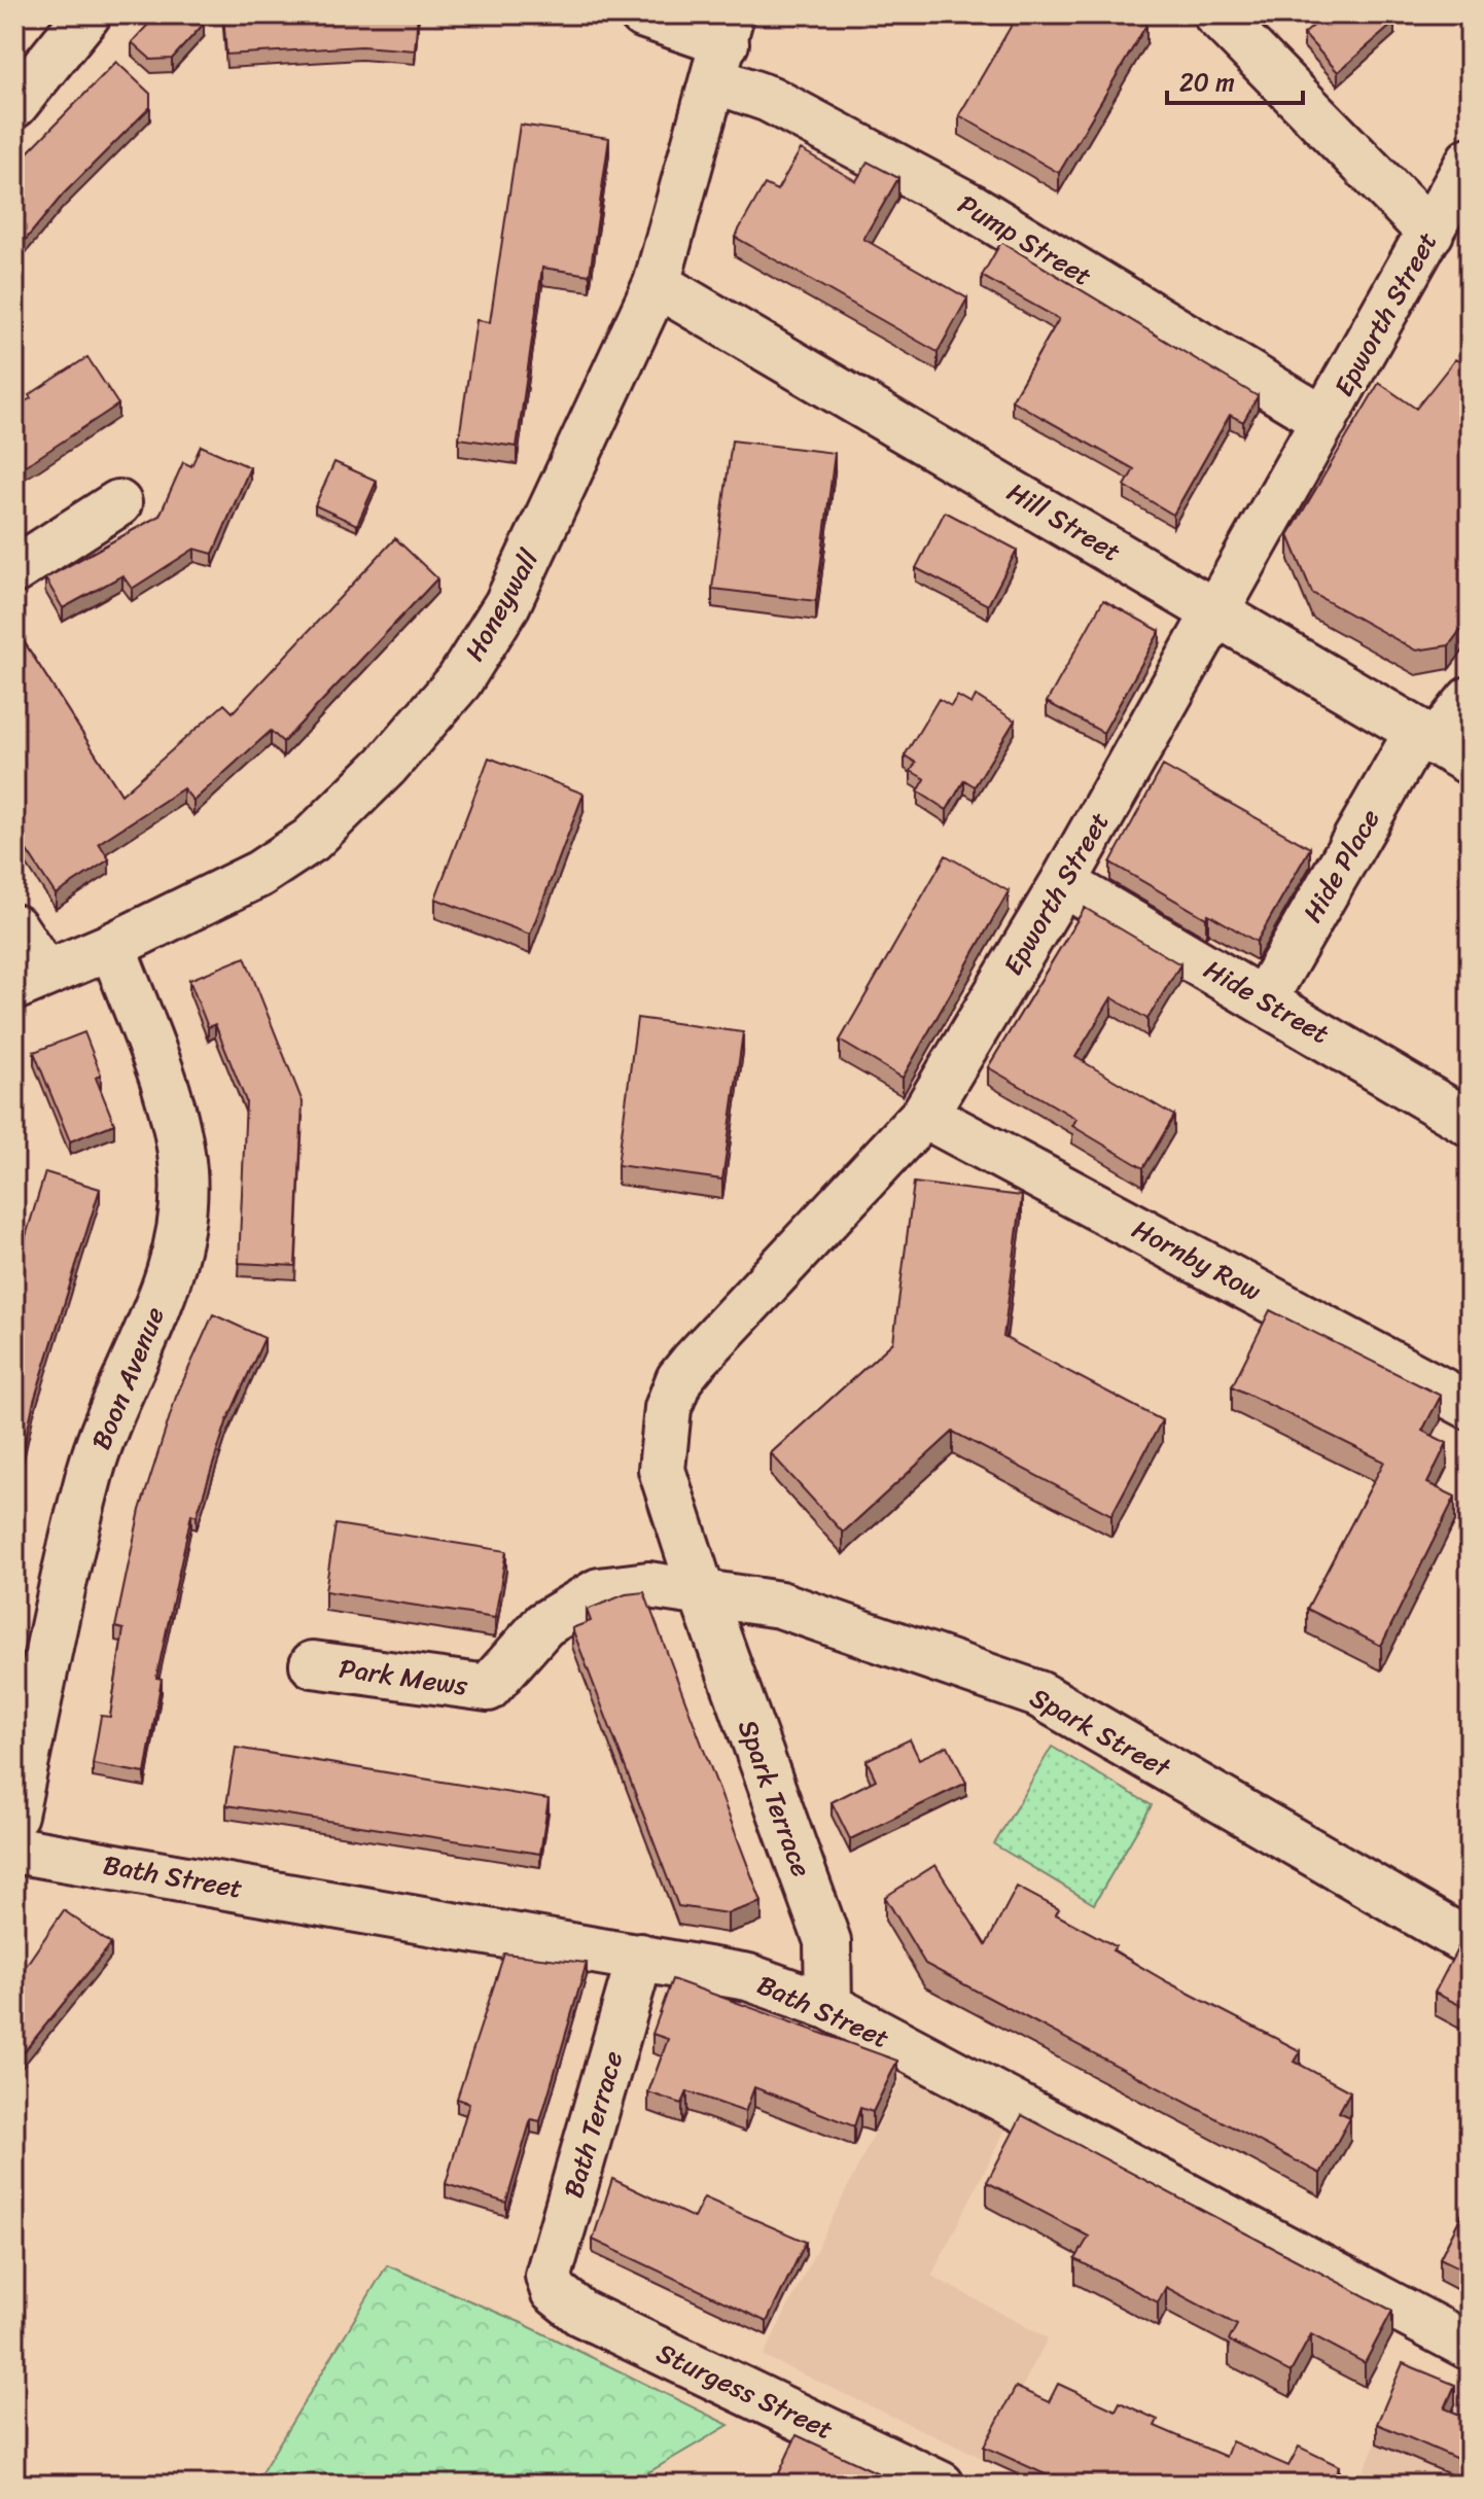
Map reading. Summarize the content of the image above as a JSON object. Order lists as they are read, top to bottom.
{
  "streets": {
    "street": [
      "Pump Street",
      "Epworth Street",
      "Hill Street",
      "Honeywall",
      "Hide Place",
      "Hide Street",
      "Hornby Row",
      "Boon Avenue",
      "Park Mews",
      "Spark Street",
      "Spark Terrace",
      "Bath Street",
      "Bath Terrace",
      "Sturgess Street"
    ]
  },
  "crossings": [
    ["Pump Street", "Epworth Street"],
    ["Pump Street", "Honeywall"],
    ["Epworth Street", "Hill Street"],
    ["Epworth Street", "Hide Street"],
    ["Epworth Street", "Hornby Row"],
    ["Epworth Street", "Park Mews"],
    ["Epworth Street", "Spark Street"],
    ["Epworth Street", "Spark Terrace"],
    ["Hill Street", "Honeywall"],
    ["Hill Street", "Hide Place"],
    ["Honeywall", "Boon Avenue"],
    ["Hide Place", "Hide Street"],
    ["Park Mews", "Spark Street"],
    ["Park Mews", "Spark Terrace"],
    ["Spark Street", "Spark Terrace"],
    ["Spark Terrace", "Bath Street"],
    ["Bath Street", "Bath Terrace"],
    ["Bath Terrace", "Sturgess Street"]
  ],
  "scale_bar": "20 m"
}
